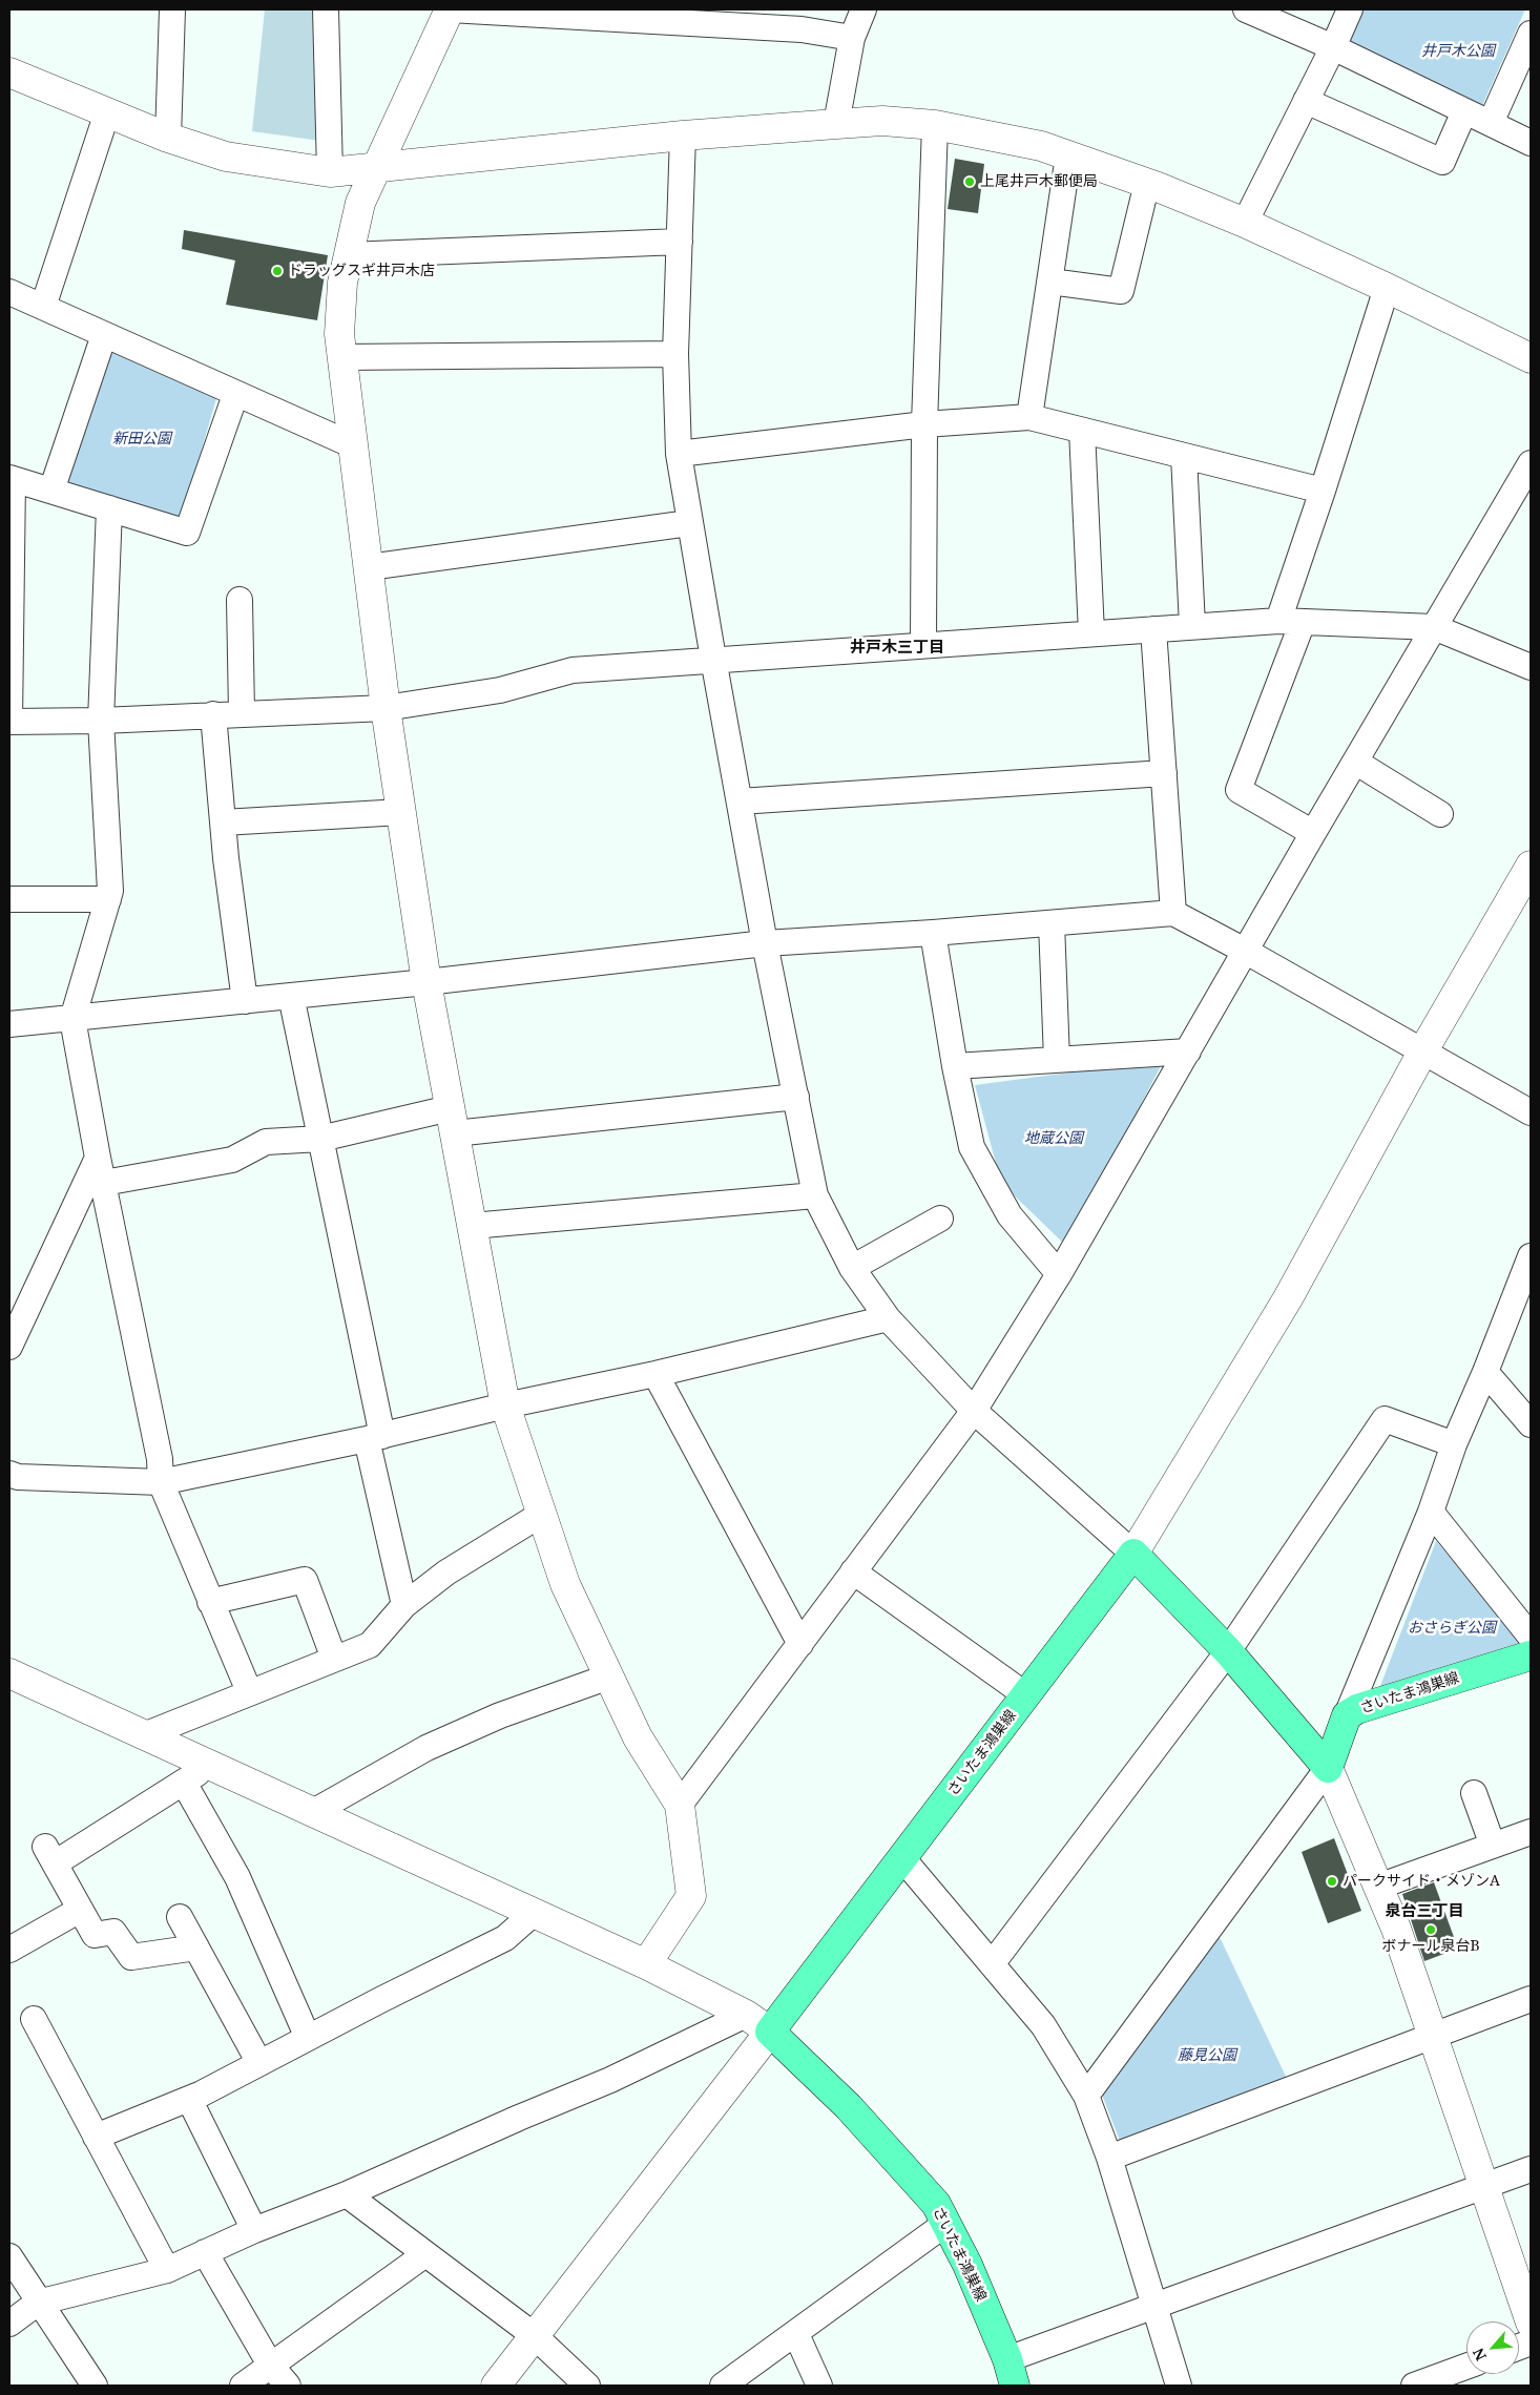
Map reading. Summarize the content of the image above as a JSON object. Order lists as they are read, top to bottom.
{
  "streets": {
    "main road": ["さいたま鴻巣線"]
  },
  "districts": ["井戸木三丁目", "泉台三丁目"],
  "parks": [
    "井戸木公園",
    "新田公園",
    "地蔵公園",
    "おさらぎ公園",
    "藤見公園"
  ],
  "places": [
    "上尾井戸木郵便局",
    "ドラッグスギ井戸木店",
    "パークサイド・メゾンA",
    "ボナール泉台B"
  ],
  "north": "bottom left"
}
